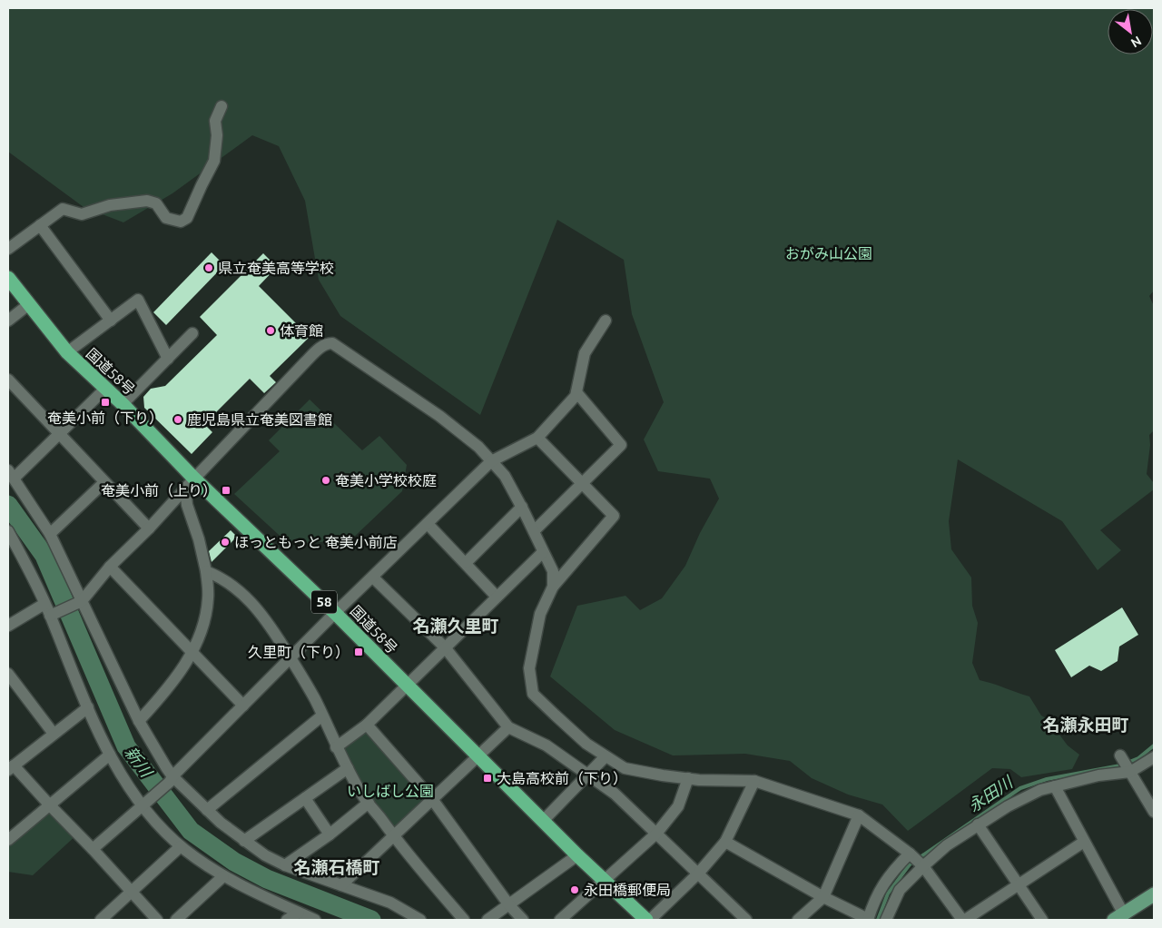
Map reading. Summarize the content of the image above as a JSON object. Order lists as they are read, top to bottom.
{
  "streets": {
    "highway": ["国道58号", "58"]
  },
  "districts": ["名瀬久里町", "名瀬永田町", "名瀬石橋町"],
  "water": ["新川", "永田川"],
  "parks": ["おがみ山公園", "いしばし公園"],
  "places": {
    "other": [
      "県立奄美高等学校",
      "体育館",
      "鹿児島県立奄美図書館",
      "奄美小学校校庭",
      "ほっともっと 奄美小前店",
      "永田橋郵便局"
    ],
    "transit": [
      "奄美小前（下り）",
      "奄美小前（上り）",
      "久里町（下り）",
      "大島高校前（下り）"
    ]
  },
  "north": "bottom right"
}
